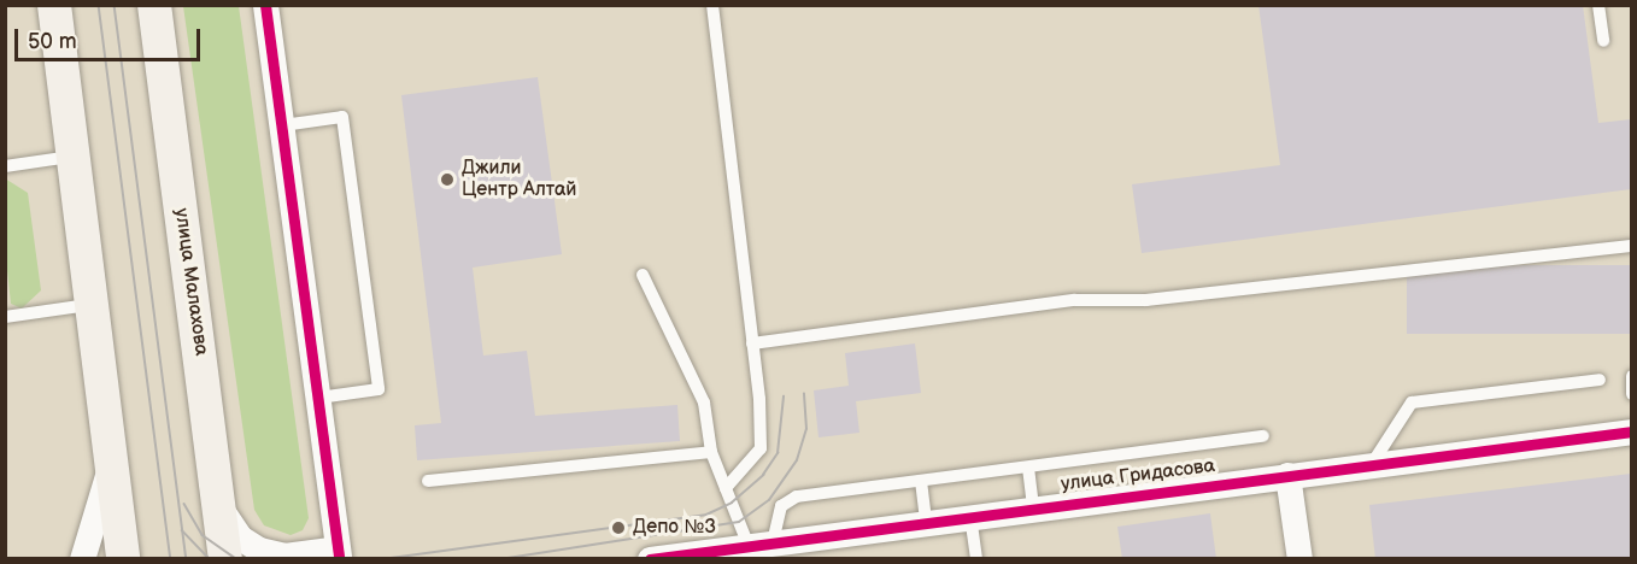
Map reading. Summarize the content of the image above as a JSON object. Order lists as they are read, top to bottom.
{
  "streets": {
    "main road": ["улица Малахова"],
    "street": ["улица Гридасова"]
  },
  "places": ["Джили Центр Алтай", "Депо №3"],
  "scale_bar": "50 m"
}
